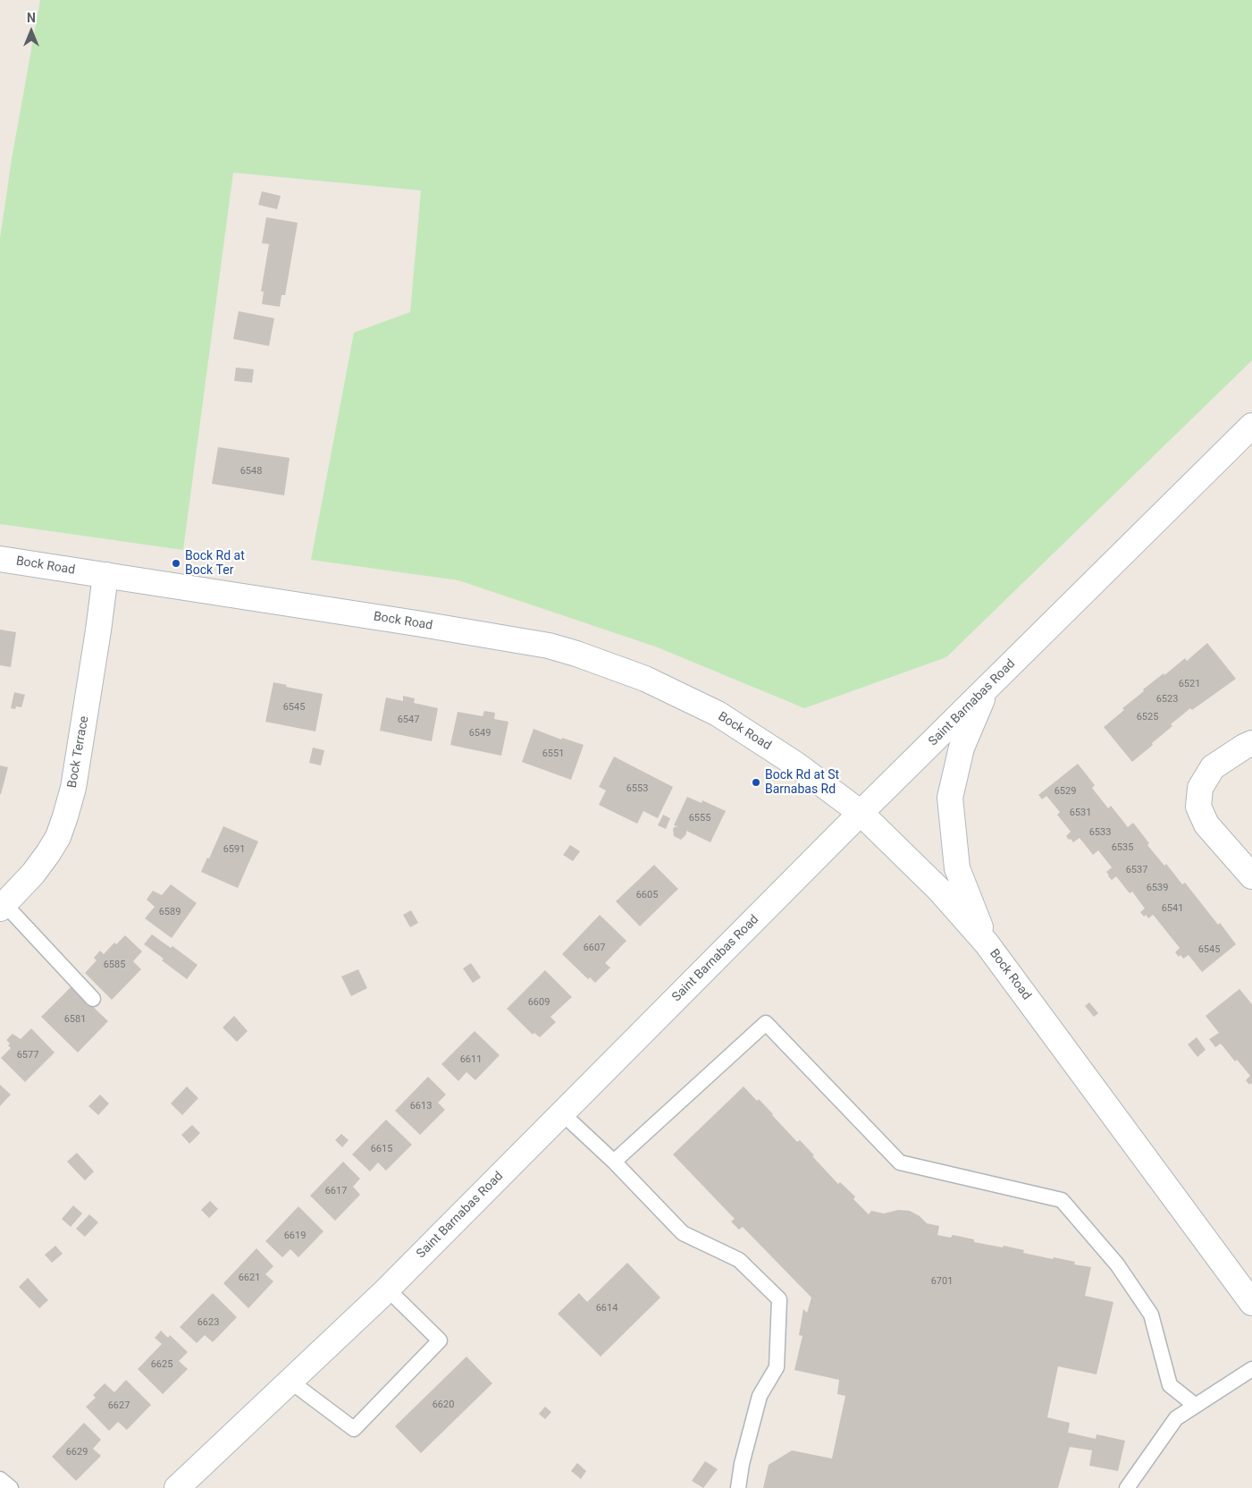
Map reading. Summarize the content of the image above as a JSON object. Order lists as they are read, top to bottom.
{
  "streets": {
    "main road": ["Bock Road", "Saint Barnabas Road", "Bock Terrace"]
  },
  "crossings": [
    ["Bock Road", "Saint Barnabas Road"],
    ["Bock Road", "Bock Terrace"]
  ],
  "places": ["Bock Rd at Bock Ter", "Bock Rd at St Barnabas Rd"],
  "house_numbers": [
    "6548",
    "6521",
    "6523",
    "6545",
    "6525",
    "6547",
    "6549",
    "6551",
    "6553",
    "6529",
    "6531",
    "6555",
    "6533",
    "6535",
    "6591",
    "6537",
    "6539",
    "6605",
    "6541",
    "6589",
    "6607",
    "6545",
    "6585",
    "6609",
    "6581",
    "6577",
    "6611",
    "6613",
    "6615",
    "6617",
    "6619",
    "6621",
    "6701",
    "6614",
    "6623",
    "6625",
    "6620",
    "6627",
    "6629"
  ],
  "north": "top"
}
